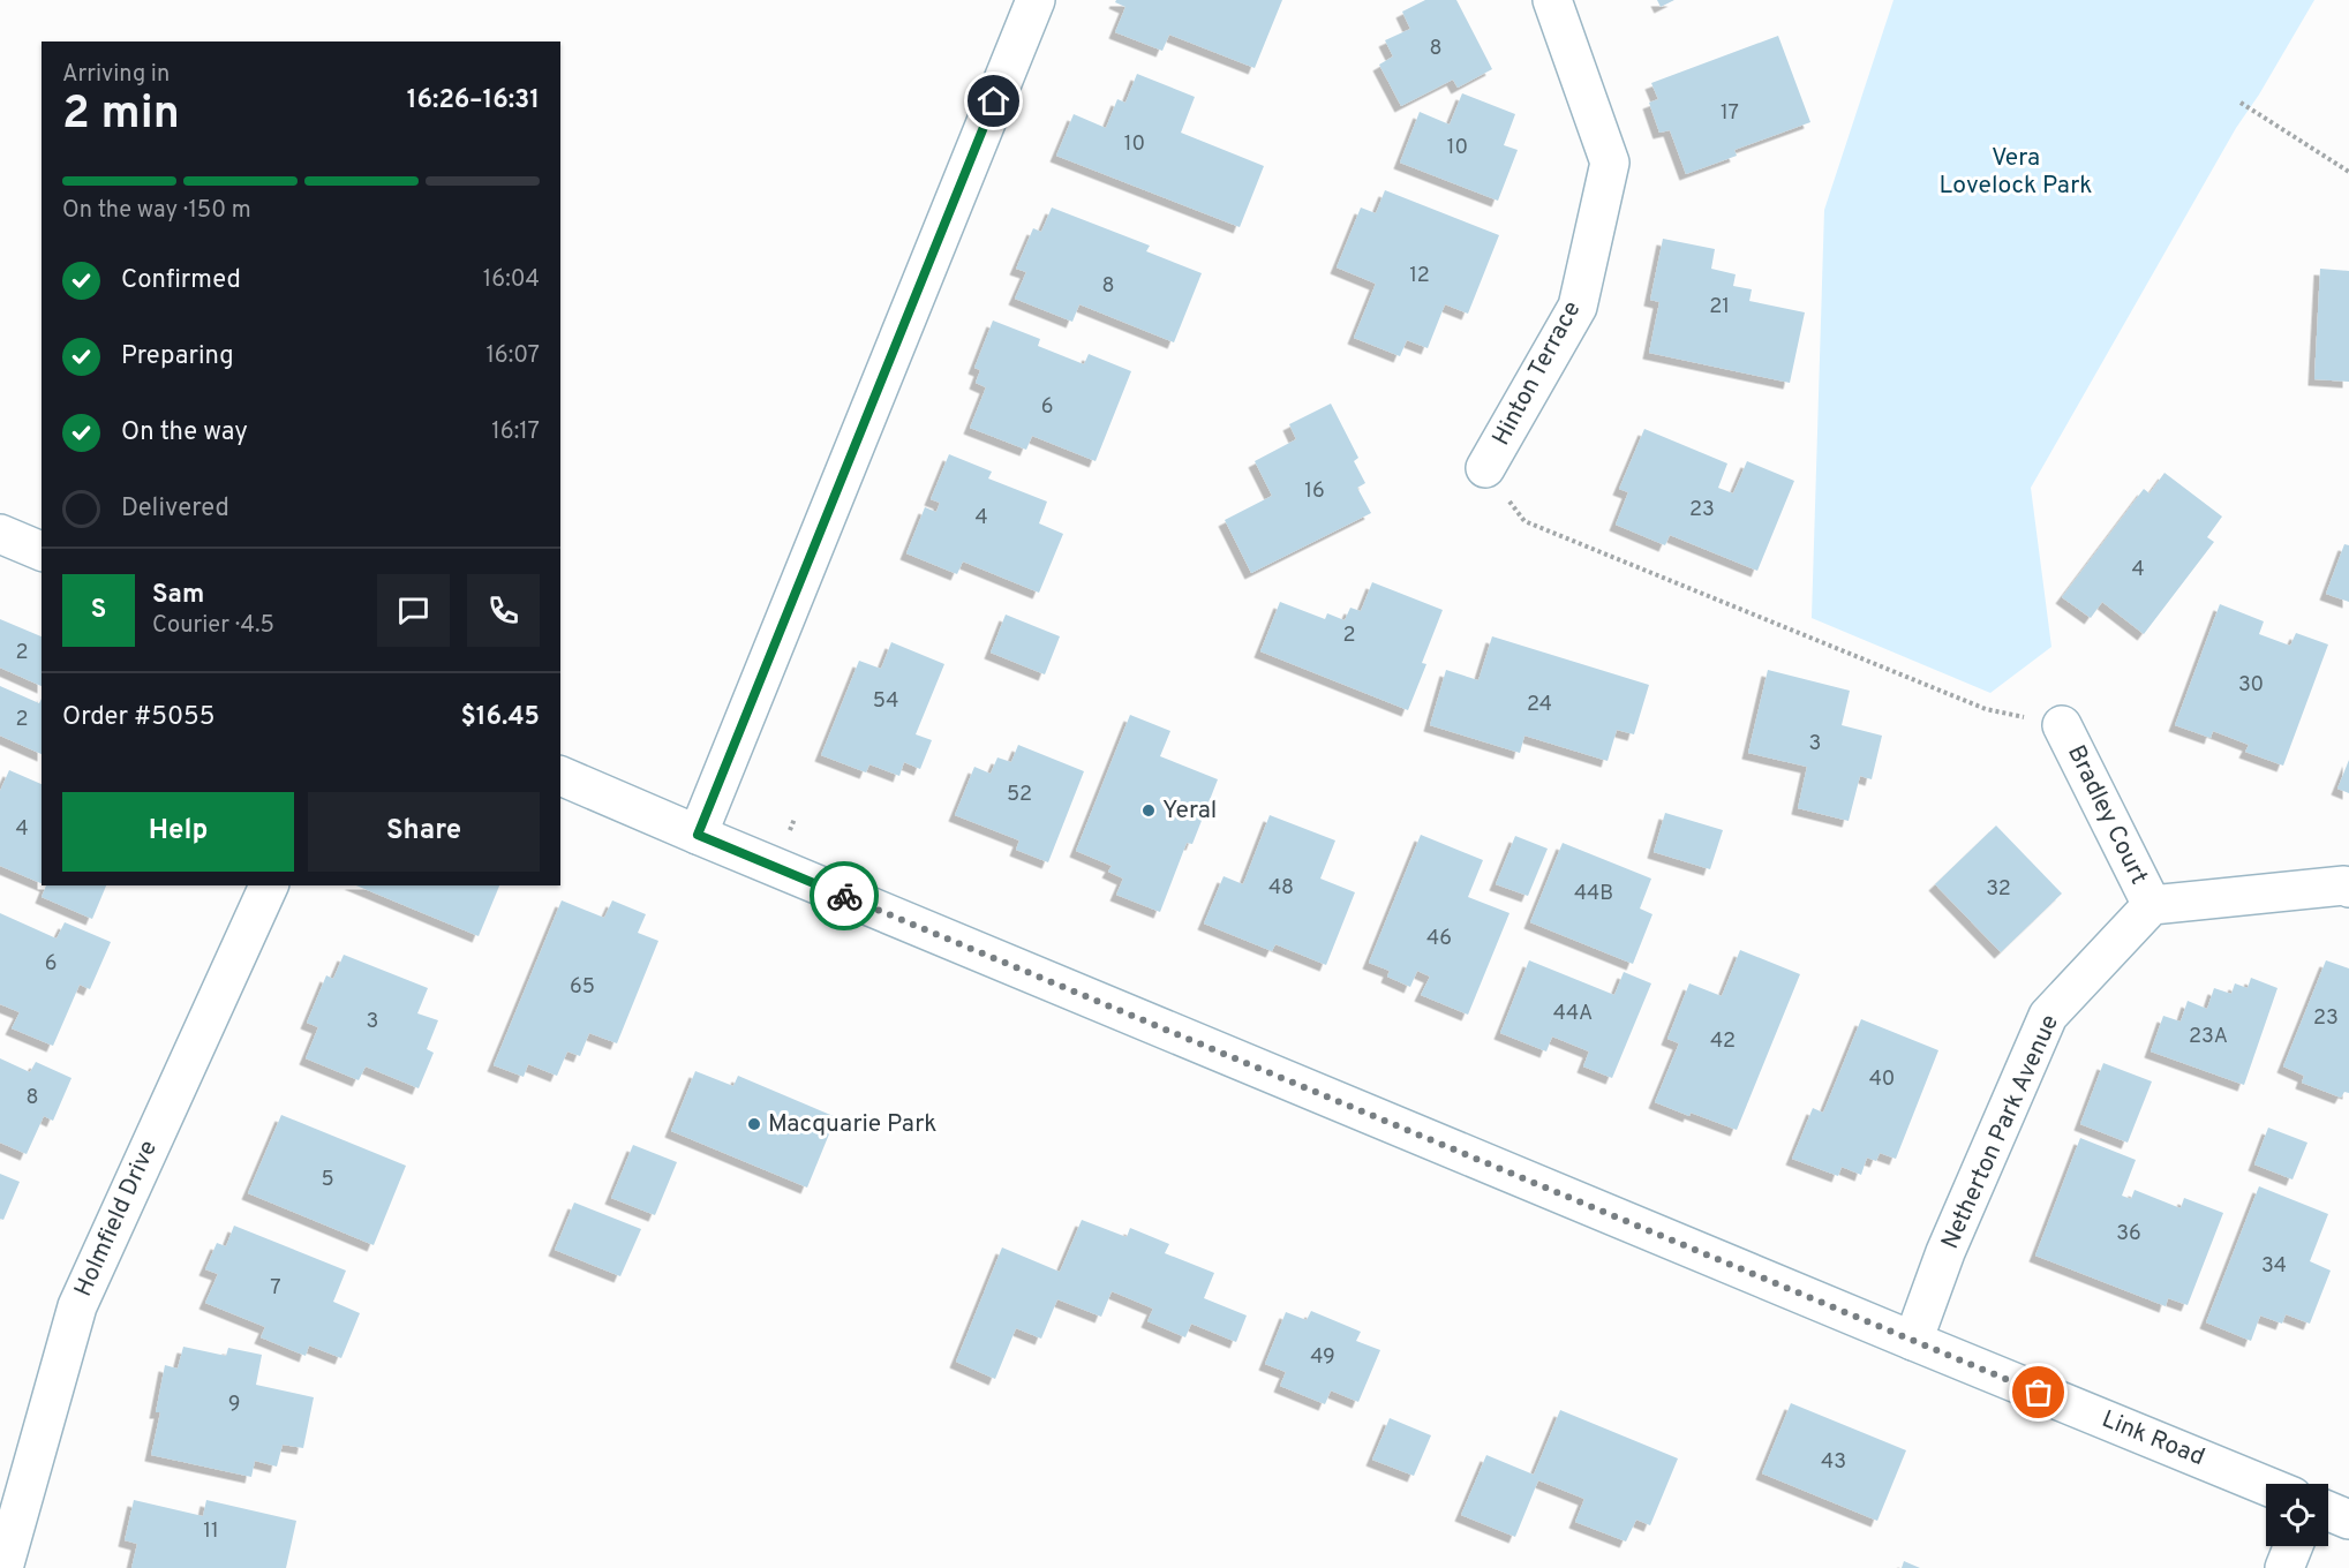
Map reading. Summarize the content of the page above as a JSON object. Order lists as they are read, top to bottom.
{
  "streets": {
    "street": [
      "Hinton Terrace",
      "Bradley Court",
      "Netherton Park Avenue",
      "Holmfield Drive",
      "Link Road"
    ]
  },
  "crossings": [
    ["Bradley Court", "Netherton Park Avenue"],
    ["Netherton Park Avenue", "Link Road"]
  ],
  "parks": ["Vera Lovelock Park"],
  "places": ["Yeral", "Macquarie Park"],
  "house_numbers": [
    "8",
    "17",
    "10",
    "10",
    "12",
    "8",
    "21",
    "6",
    "16",
    "23",
    "4",
    "4",
    "2",
    "2",
    "30",
    "54",
    "24",
    "2",
    "3",
    "52",
    "4",
    "48",
    "32",
    "44B",
    "46",
    "6",
    "65",
    "44A",
    "23",
    "3",
    "23A",
    "42",
    "40",
    "8",
    "5",
    "36",
    "34",
    "7",
    "49",
    "9",
    "43",
    "11"
  ],
  "page": {
    "heading": ["2 min", "Arriving in", "16:26–16:31"],
    "panel": [
      "Sam",
      "Courier · 4.5",
      "Order #5055",
      "$16.45"
    ],
    "bar": "On the way · 150 m",
    "list": [
      ["Confirmed", "16:04"],
      ["Preparing", "16:07"],
      ["On the way", "16:17"],
      "Delivered"
    ],
    "round": "S",
    "buttons": ["Help", "Share"]
  }
}
